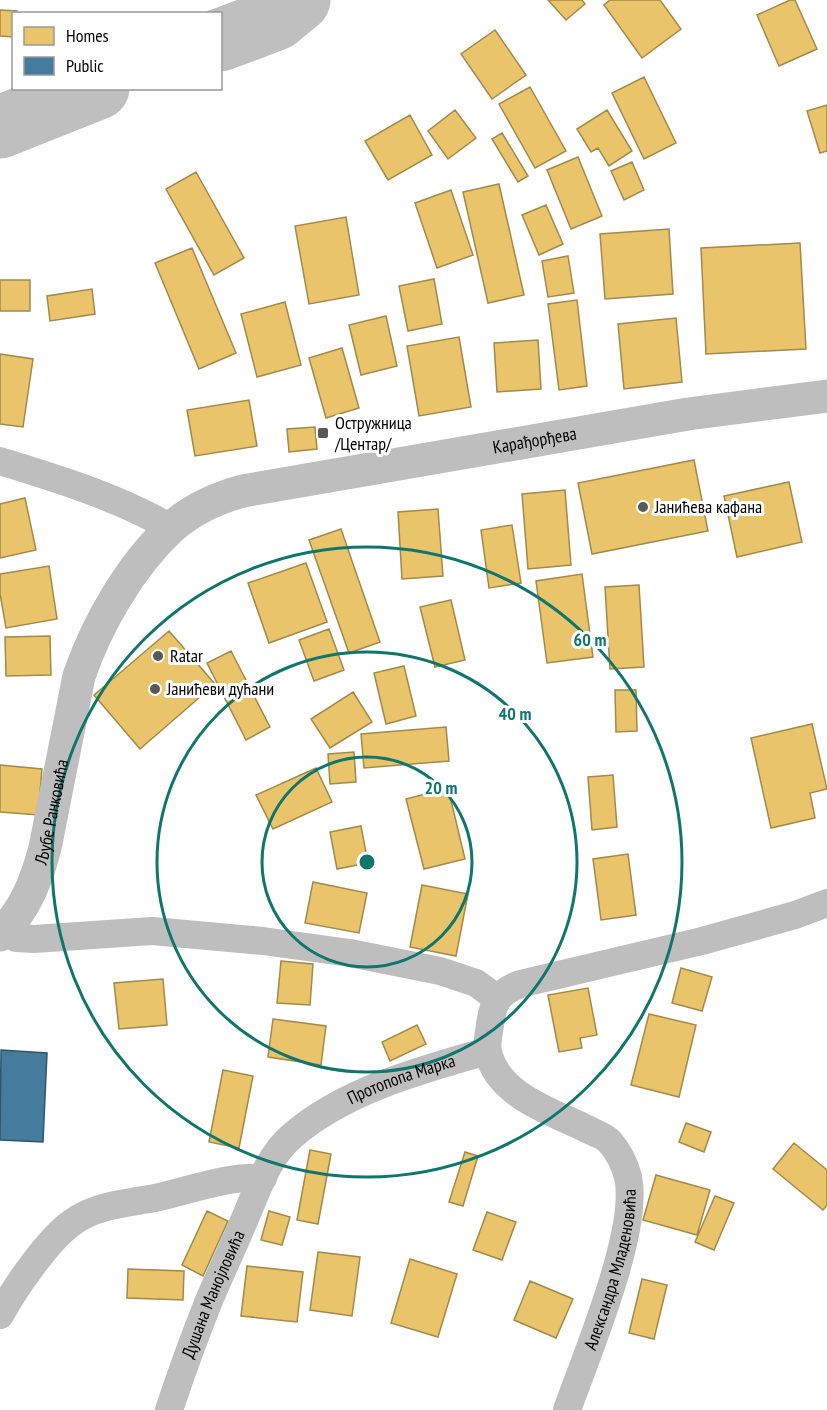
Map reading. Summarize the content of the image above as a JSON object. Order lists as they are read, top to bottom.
{
  "streets": {
    "street": [
      "Карађорђева",
      "Љубе Ранковића",
      "Протопопа Марка",
      "Александра Младеновића",
      "Душана Манојловића"
    ]
  },
  "crossings": [
    ["Карађорђева", "Љубе Ранковића"],
    ["Протопопа Марка", "Александра Младеновића"],
    ["Протопопа Марка", "Душана Манојловића"]
  ],
  "places": {
    "transit": ["Остружница /Центар/"],
    "other": ["Јанићева кафана", "Ratar", "Јанићеви дућани"]
  },
  "legend": ["Homes", "Public"],
  "rings": ["60 m", "40 m", "20 m"]
}
